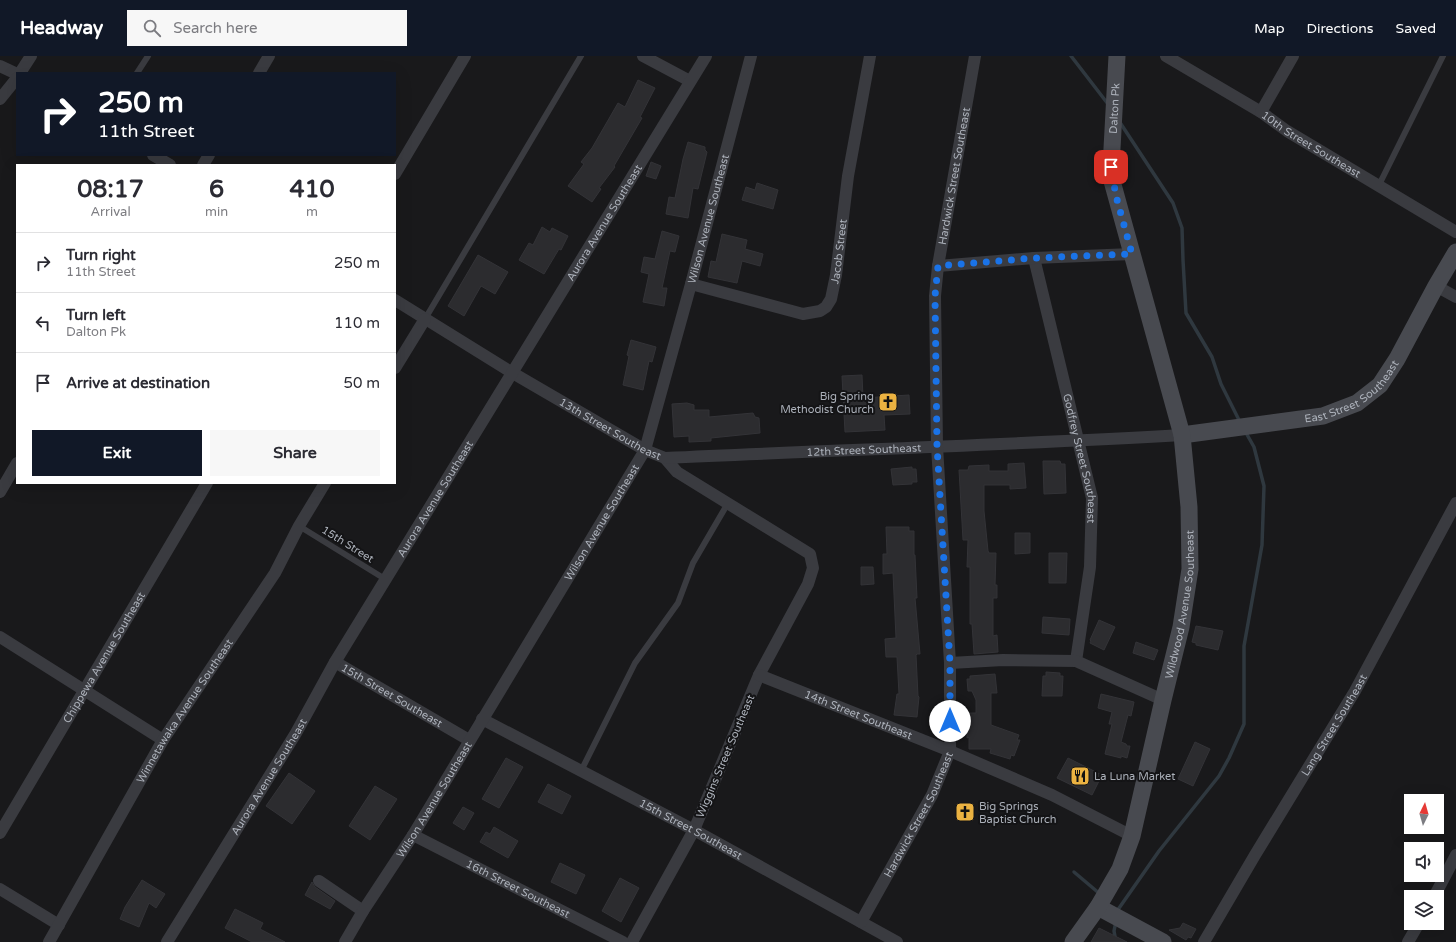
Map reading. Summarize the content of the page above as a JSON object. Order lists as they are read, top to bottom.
{
  "streets": {
    "main road": ["Dalton Pk", "East Street Southeast", "Wildwood Avenue Southeast"],
    "street": [
      "10th Street Southeast",
      "Hardwick Street Southeast",
      "Wilson Avenue Southeast",
      "Aurora Avenue Southeast",
      "Jacob Street",
      "13th Street Southeast",
      "12th Street Southeast",
      "Godfrey Street Southeast",
      "Chippewa Avenue Southeast",
      "15th Street Southeast",
      "Winnetawaka Avenue Southeast",
      "14th Street Southeast",
      "Lang Street Southeast",
      "Wiggins Street Southeast",
      "16th Street Southeast"
    ],
    "lane": ["15th Street"]
  },
  "crossings": [
    ["Dalton Pk", "Wildwood Avenue Southeast"],
    ["Hardwick Street Southeast", "12th Street Southeast"],
    ["Hardwick Street Southeast", "15th Street Southeast"],
    ["Hardwick Street Southeast", "14th Street Southeast"],
    ["Wilson Avenue Southeast", "Jacob Street"],
    ["Wilson Avenue Southeast", "13th Street Southeast"],
    ["Wilson Avenue Southeast", "15th Street Southeast"],
    ["Wilson Avenue Southeast", "16th Street Southeast"],
    ["Aurora Avenue Southeast", "13th Street Southeast"],
    ["Aurora Avenue Southeast", "15th Street"],
    ["Aurora Avenue Southeast", "15th Street Southeast"],
    ["East Street Southeast", "12th Street Southeast"],
    ["East Street Southeast", "Wildwood Avenue Southeast"],
    ["13th Street Southeast", "12th Street Southeast"],
    ["13th Street Southeast", "Wiggins Street Southeast"],
    ["12th Street Southeast", "Godfrey Street Southeast"],
    ["12th Street Southeast", "Wildwood Avenue Southeast"],
    ["15th Street", "Winnetawaka Avenue Southeast"],
    ["Wildwood Avenue Southeast", "14th Street Southeast"],
    ["15th Street Southeast", "Wiggins Street Southeast"],
    ["14th Street Southeast", "Wiggins Street Southeast"]
  ],
  "places": {
    "church": ["Big Spring Methodist Church", "Big Springs Baptist Church"],
    "restaurant": ["La Luna Market"]
  },
  "north": "top",
  "page": {
    "header": "Headway",
    "search": "Search here",
    "nav": ["Map", "Directions", "Saved"],
    "turn": ["250 m", "11th Street"],
    "eta": [
      "08:17",
      "Arrival",
      "6",
      "min",
      "410",
      "m"
    ],
    "list": [
      {
        "name": "Turn right",
        "note": "11th Street",
        "value": "250 m"
      },
      {
        "name": "Turn left",
        "note": "Dalton Pk",
        "value": "110 m"
      },
      {
        "name": "Arrive at destination",
        "value": "50 m"
      }
    ],
    "buttons": ["Exit", "Share"]
  }
}
